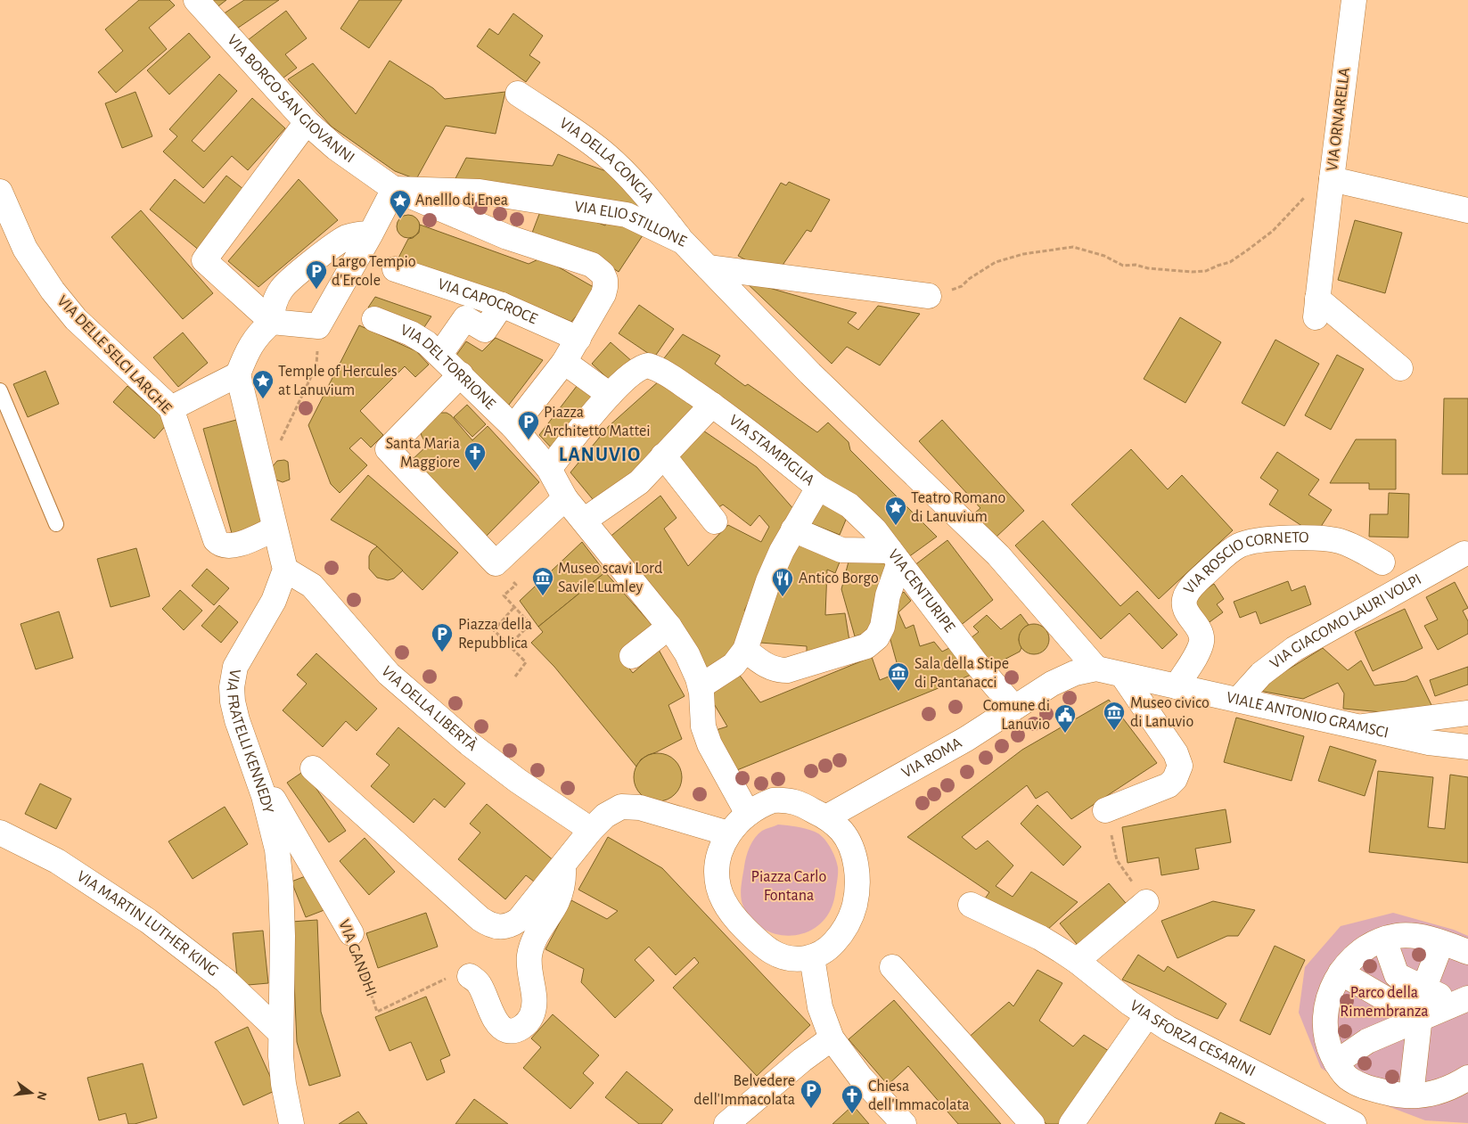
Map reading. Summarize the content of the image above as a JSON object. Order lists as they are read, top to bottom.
{
  "streets": {
    "street": [
      "VIA BORGO SAN GIOVANNI",
      "VIA ORNARELLA",
      "VIA DELLA CONCIA",
      "VIA ELIO STILLONE",
      "VIA CAPOCROCE",
      "VIA DELLE SELCI LARGHE",
      "VIA DEL TORRIONE",
      "VIA STAMPIGLIA",
      "VIA ROSCIO CORNETO",
      "VIA CENTURIPE",
      "VIA GIACOMO LAURI VOLPI",
      "VIA DELLA LIBERTÀ",
      "VIALE ANTONIO GRAMSCI",
      "VIA FRATELLI KENNEDY",
      "VIA ROMA",
      "VIA MARTIN LUTHER KING",
      "VIA GANDHI",
      "VIA SFORZA CESARINI"
    ]
  },
  "crossings": [
    ["VIA BORGO SAN GIOVANNI", "VIA ELIO STILLONE"],
    ["VIA BORGO SAN GIOVANNI", "VIA CAPOCROCE"],
    ["VIA DELLA CONCIA", "VIA ELIO STILLONE"],
    ["VIA ELIO STILLONE", "VIALE ANTONIO GRAMSCI"],
    ["VIA ELIO STILLONE", "VIA ROMA"],
    ["VIA STAMPIGLIA", "VIA CENTURIPE"],
    ["VIA ROSCIO CORNETO", "VIALE ANTONIO GRAMSCI"],
    ["VIA CENTURIPE", "VIA ROMA"],
    ["VIA GIACOMO LAURI VOLPI", "VIALE ANTONIO GRAMSCI"],
    ["VIA DELLA LIBERTÀ", "VIA FRATELLI KENNEDY"],
    ["VIALE ANTONIO GRAMSCI", "VIA ROMA"],
    ["VIA FRATELLI KENNEDY", "VIA MARTIN LUTHER KING"],
    ["VIA FRATELLI KENNEDY", "VIA GANDHI"]
  ],
  "districts": ["LANUVIO"],
  "parks": ["Piazza Carlo Fontana", "Parco della Rimembranza"],
  "places": {
    "place": ["Anelllo di Enea", "Temple of Hercules at Lanuvium", "Teatro Romano di Lanuvium"],
    "parking": [
      "Largo Tempio d'Ercole",
      "Piazza Architetto Mattei",
      "Piazza della Repubblica",
      "Belvedere dell'Immacolata"
    ],
    "church": ["Santa Maria Maggiore", "Chiesa dell'Immacolata"],
    "museum": ["Museo scavi Lord Savile Lumley", "Sala della Stipe di Pantanacci", "Museo civico di Lanuvio"],
    "restaurant": ["Antico Borgo"],
    "public building": ["Comune di Lanuvio"]
  },
  "north": "right"
}
